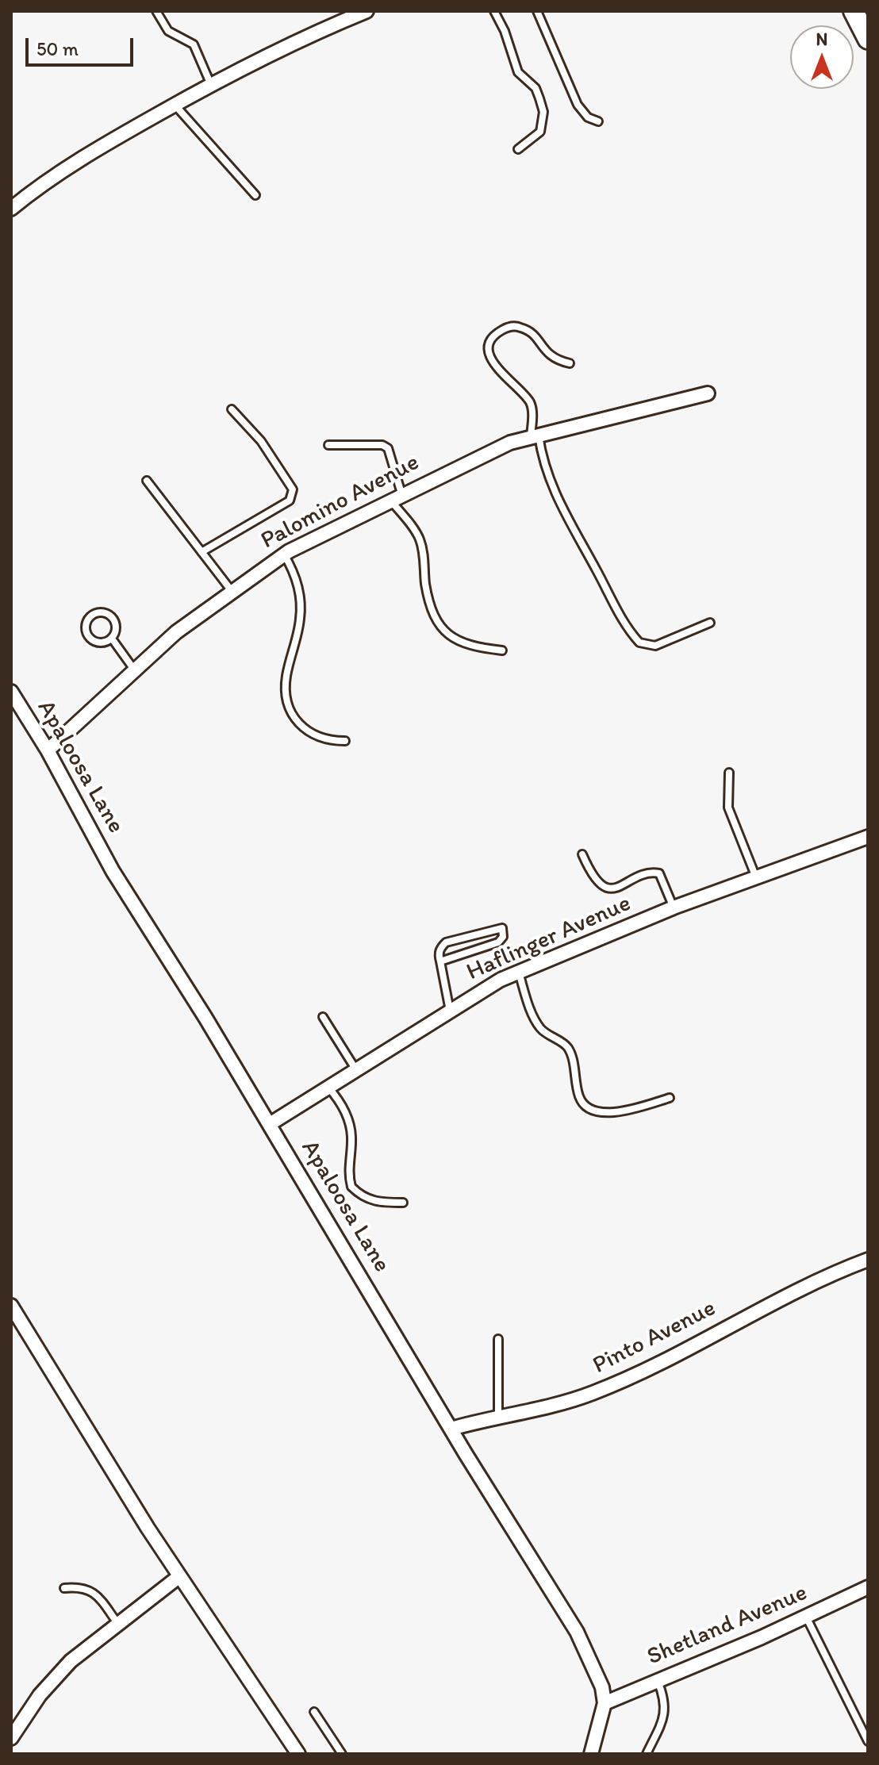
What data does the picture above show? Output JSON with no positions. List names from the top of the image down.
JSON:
{
  "streets": {
    "street": [
      "Palomino Avenue",
      "Apaloosa Lane",
      "Haflinger Avenue",
      "Pinto Avenue",
      "Shetland Avenue"
    ]
  },
  "crossings": [
    ["Palomino Avenue", "Apaloosa Lane"],
    ["Apaloosa Lane", "Haflinger Avenue"],
    ["Apaloosa Lane", "Pinto Avenue"],
    ["Apaloosa Lane", "Shetland Avenue"]
  ],
  "scale_bar": "50 m",
  "north": "top"
}
